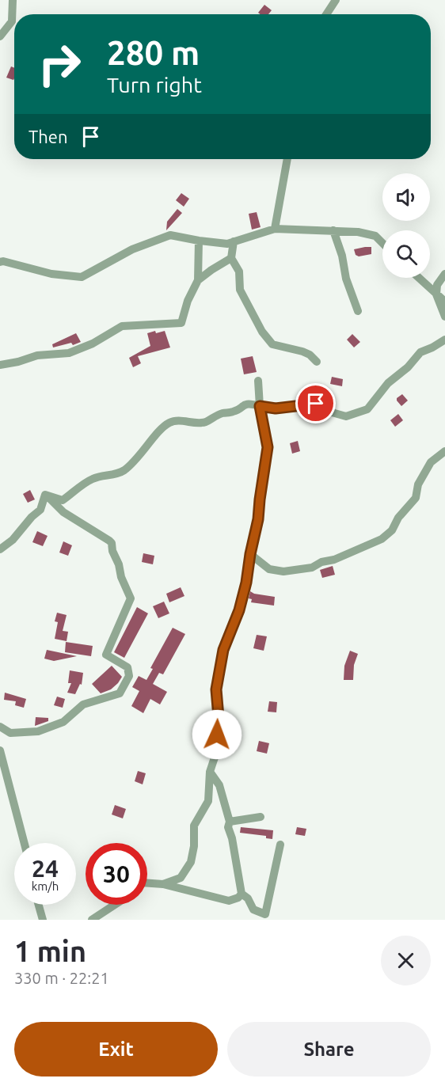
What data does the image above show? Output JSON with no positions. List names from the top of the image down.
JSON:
{
  "page": {
    "turn": ["280 m", "Turn right"],
    "then": "Then",
    "speed": "24 km/h",
    "limit": "30",
    "heading": ["1 min", "330 m · 22:21"],
    "buttons": ["Exit", "Share"]
  }
}
